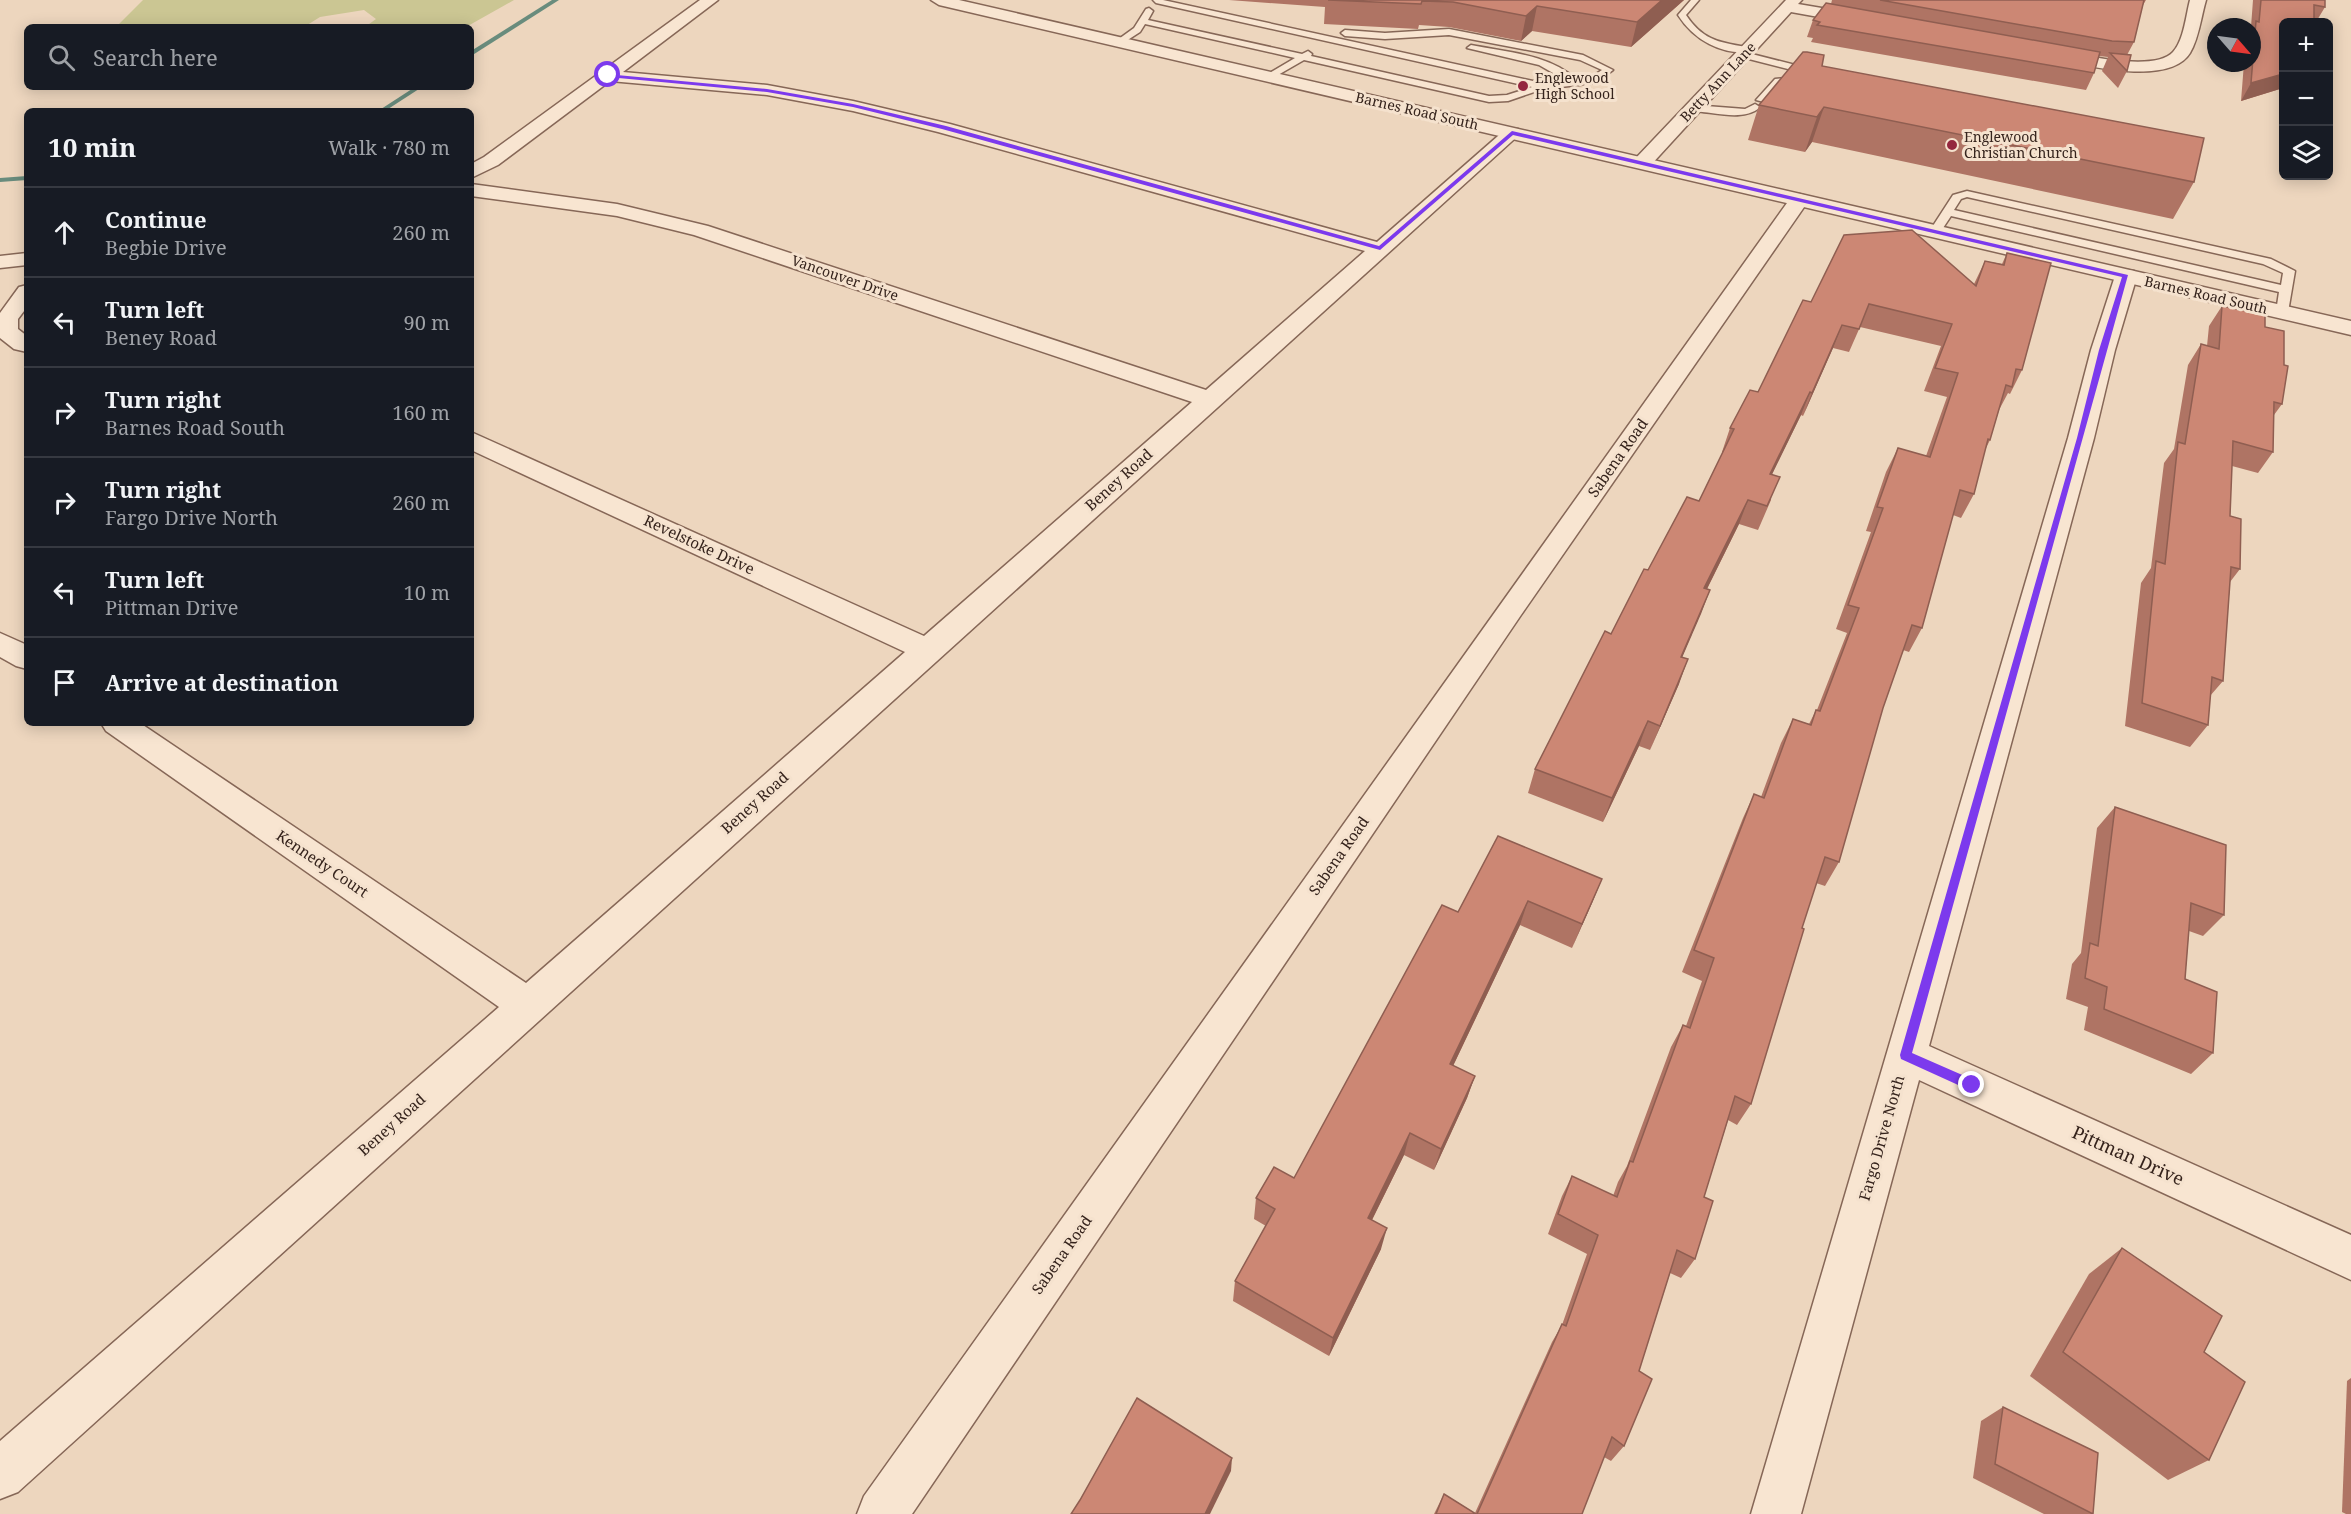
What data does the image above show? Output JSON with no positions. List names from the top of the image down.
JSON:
{
  "streets": {
    "street": [
      "Betty Ann Lane",
      "Barnes Road South",
      "Vancouver Drive",
      "Sabena Road",
      "Beney Road",
      "Revelstoke Drive",
      "Kennedy Court",
      "Fargo Drive North",
      "Pittman Drive"
    ]
  },
  "crossings": [
    ["Betty Ann Lane", "Barnes Road South"],
    ["Barnes Road South", "Sabena Road"],
    ["Barnes Road South", "Beney Road"],
    ["Barnes Road South", "Fargo Drive North"],
    ["Vancouver Drive", "Beney Road"],
    ["Beney Road", "Revelstoke Drive"],
    ["Beney Road", "Kennedy Court"],
    ["Fargo Drive North", "Pittman Drive"]
  ],
  "places": ["Englewood High School", "Englewood Christian Church"],
  "north": "bottom right",
  "page": {
    "map_buttons": ["+", "−"],
    "search": "Search here",
    "heading": ["10 min", "Walk · 780 m"],
    "list": [
      ["Continue", "Begbie Drive", "260 m"],
      ["Turn left", "Beney Road", "90 m"],
      ["Turn right", "Barnes Road South", "160 m"],
      ["Turn right", "Fargo Drive North", "260 m"],
      ["Turn left", "Pittman Drive", "10 m"],
      "Arrive at destination"
    ]
  }
}
